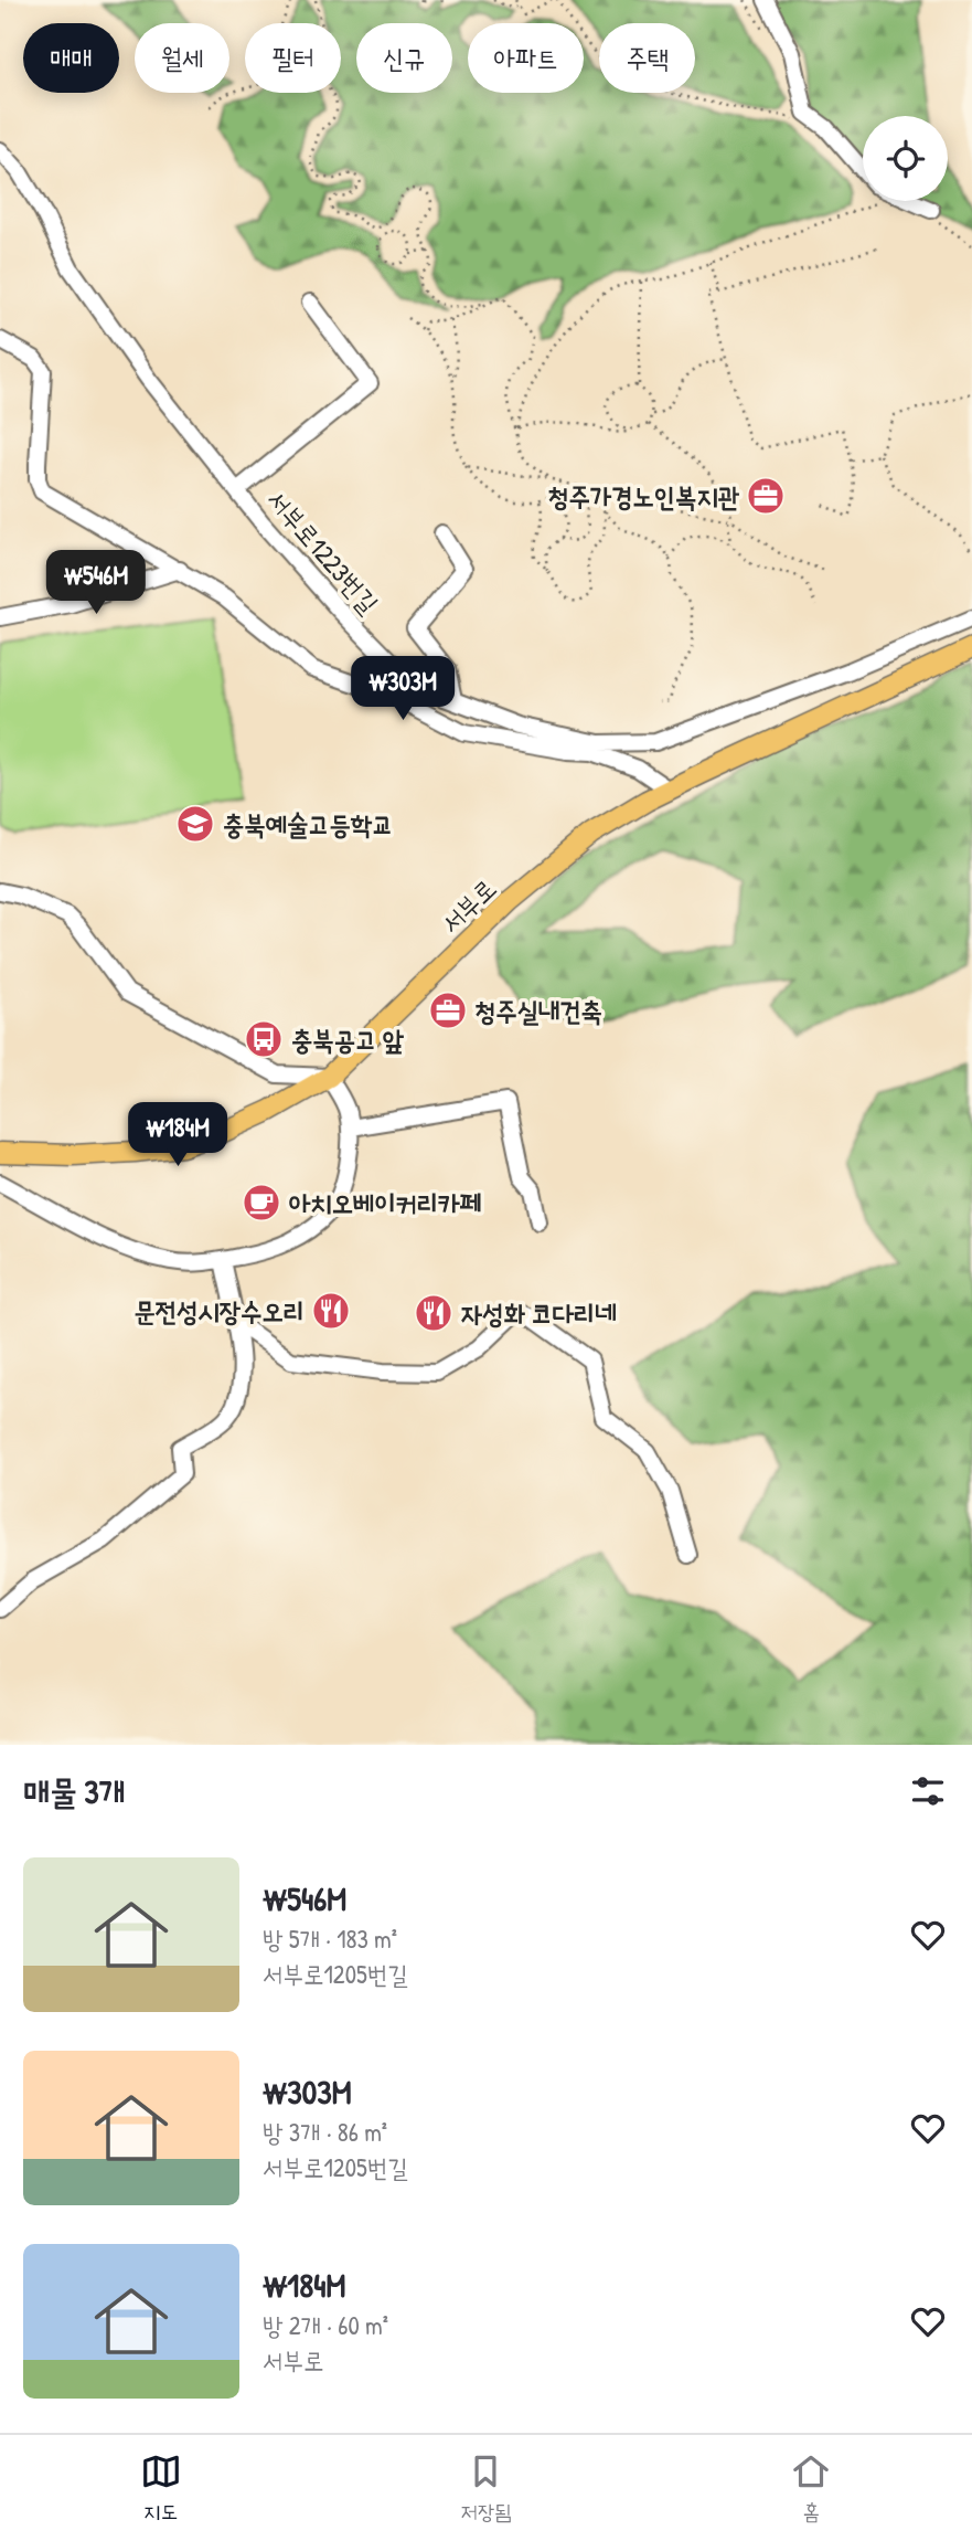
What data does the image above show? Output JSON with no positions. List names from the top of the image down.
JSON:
{
  "streets": {
    "main road": ["서부로"],
    "street": ["서부로1223번길"]
  },
  "places": {
    "office": ["청주가경노인복지관", "청주실내건축"],
    "school or university": ["충북예술고등학교"],
    "bus stop": ["충북공고 앞"],
    "cafe": ["아치오베이커리카페"],
    "restaurant": ["문전성시장수오리", "자성화 코다리네"]
  },
  "page": {
    "chip": [
      "매매",
      "월세",
      "필터",
      "신규",
      "아파트",
      "주택"
    ],
    "price": ["₩546M", "₩303M", "₩184M"],
    "heading": "매물 3개",
    "list": [
      {
        "name": "₩546M",
        "note": "방 5개 · 183 m² · 서부로1205번길"
      },
      {
        "name": "₩303M",
        "note": "방 3개 · 86 m² · 서부로1205번길"
      },
      {
        "name": "₩184M",
        "note": "방 2개 · 60 m² · 서부로"
      }
    ],
    "tabs": ["지도", "저장됨", "홈"]
  }
}
